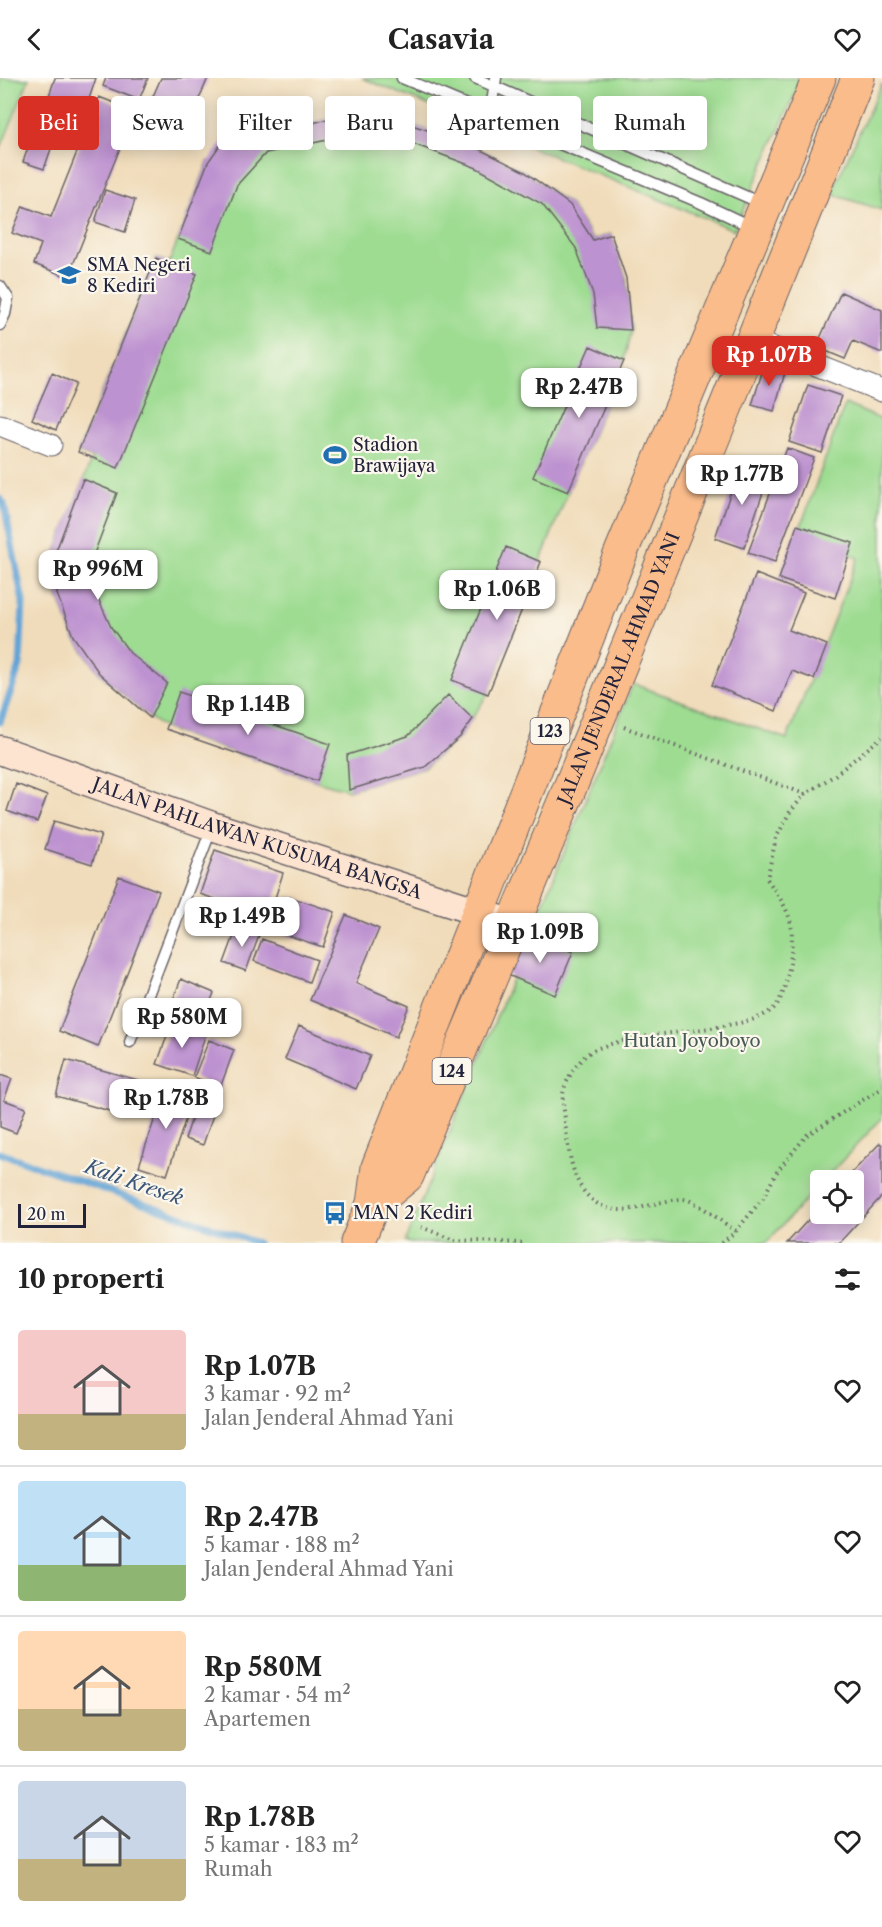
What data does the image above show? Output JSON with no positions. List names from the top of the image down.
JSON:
{
  "streets": {
    "main road": [
      "JALAN JENDERAL AHMAD YANI",
      "123",
      "JALAN PAHLAWAN KUSUMA BANGSA",
      "124"
    ]
  },
  "crossings": [
    ["JALAN JENDERAL AHMAD YANI", "JALAN PAHLAWAN KUSUMA BANGSA"],
    ["JALAN JENDERAL AHMAD YANI", "124"],
    ["123", "JALAN PAHLAWAN KUSUMA BANGSA"],
    ["123", "124"],
    ["JALAN PAHLAWAN KUSUMA BANGSA", "124"]
  ],
  "water": ["Kali Kresek"],
  "parks": ["Hutan Joyoboyo"],
  "places": {
    "school or university": ["SMA Negeri 8 Kediri"],
    "sports": ["Stadion Brawijaya"],
    "bus stop": ["MAN 2 Kediri"]
  },
  "scale_bar": "20 m",
  "page": {
    "header": "Casavia",
    "chip": [
      "Beli",
      "Sewa",
      "Filter",
      "Baru",
      "Apartemen",
      "Rumah"
    ],
    "price": [
      "Rp 1.07B",
      "Rp 2.47B",
      "Rp 1.77B",
      "Rp 996M",
      "Rp 1.06B",
      "Rp 1.14B",
      "Rp 1.49B",
      "Rp 1.09B",
      "Rp 580M",
      "Rp 1.78B"
    ],
    "scale": "20 m",
    "heading": "10 properti",
    "list": [
      {
        "name": "Rp 1.07B",
        "note": "3 kamar · 92 m² · Jalan Jenderal Ahmad Yani"
      },
      {
        "name": "Rp 2.47B",
        "note": "5 kamar · 188 m² · Jalan Jenderal Ahmad Yani"
      },
      {
        "name": "Rp 580M",
        "note": "2 kamar · 54 m² · Apartemen"
      },
      {
        "name": "Rp 1.78B",
        "note": "5 kamar · 183 m² · Rumah"
      }
    ]
  }
}
